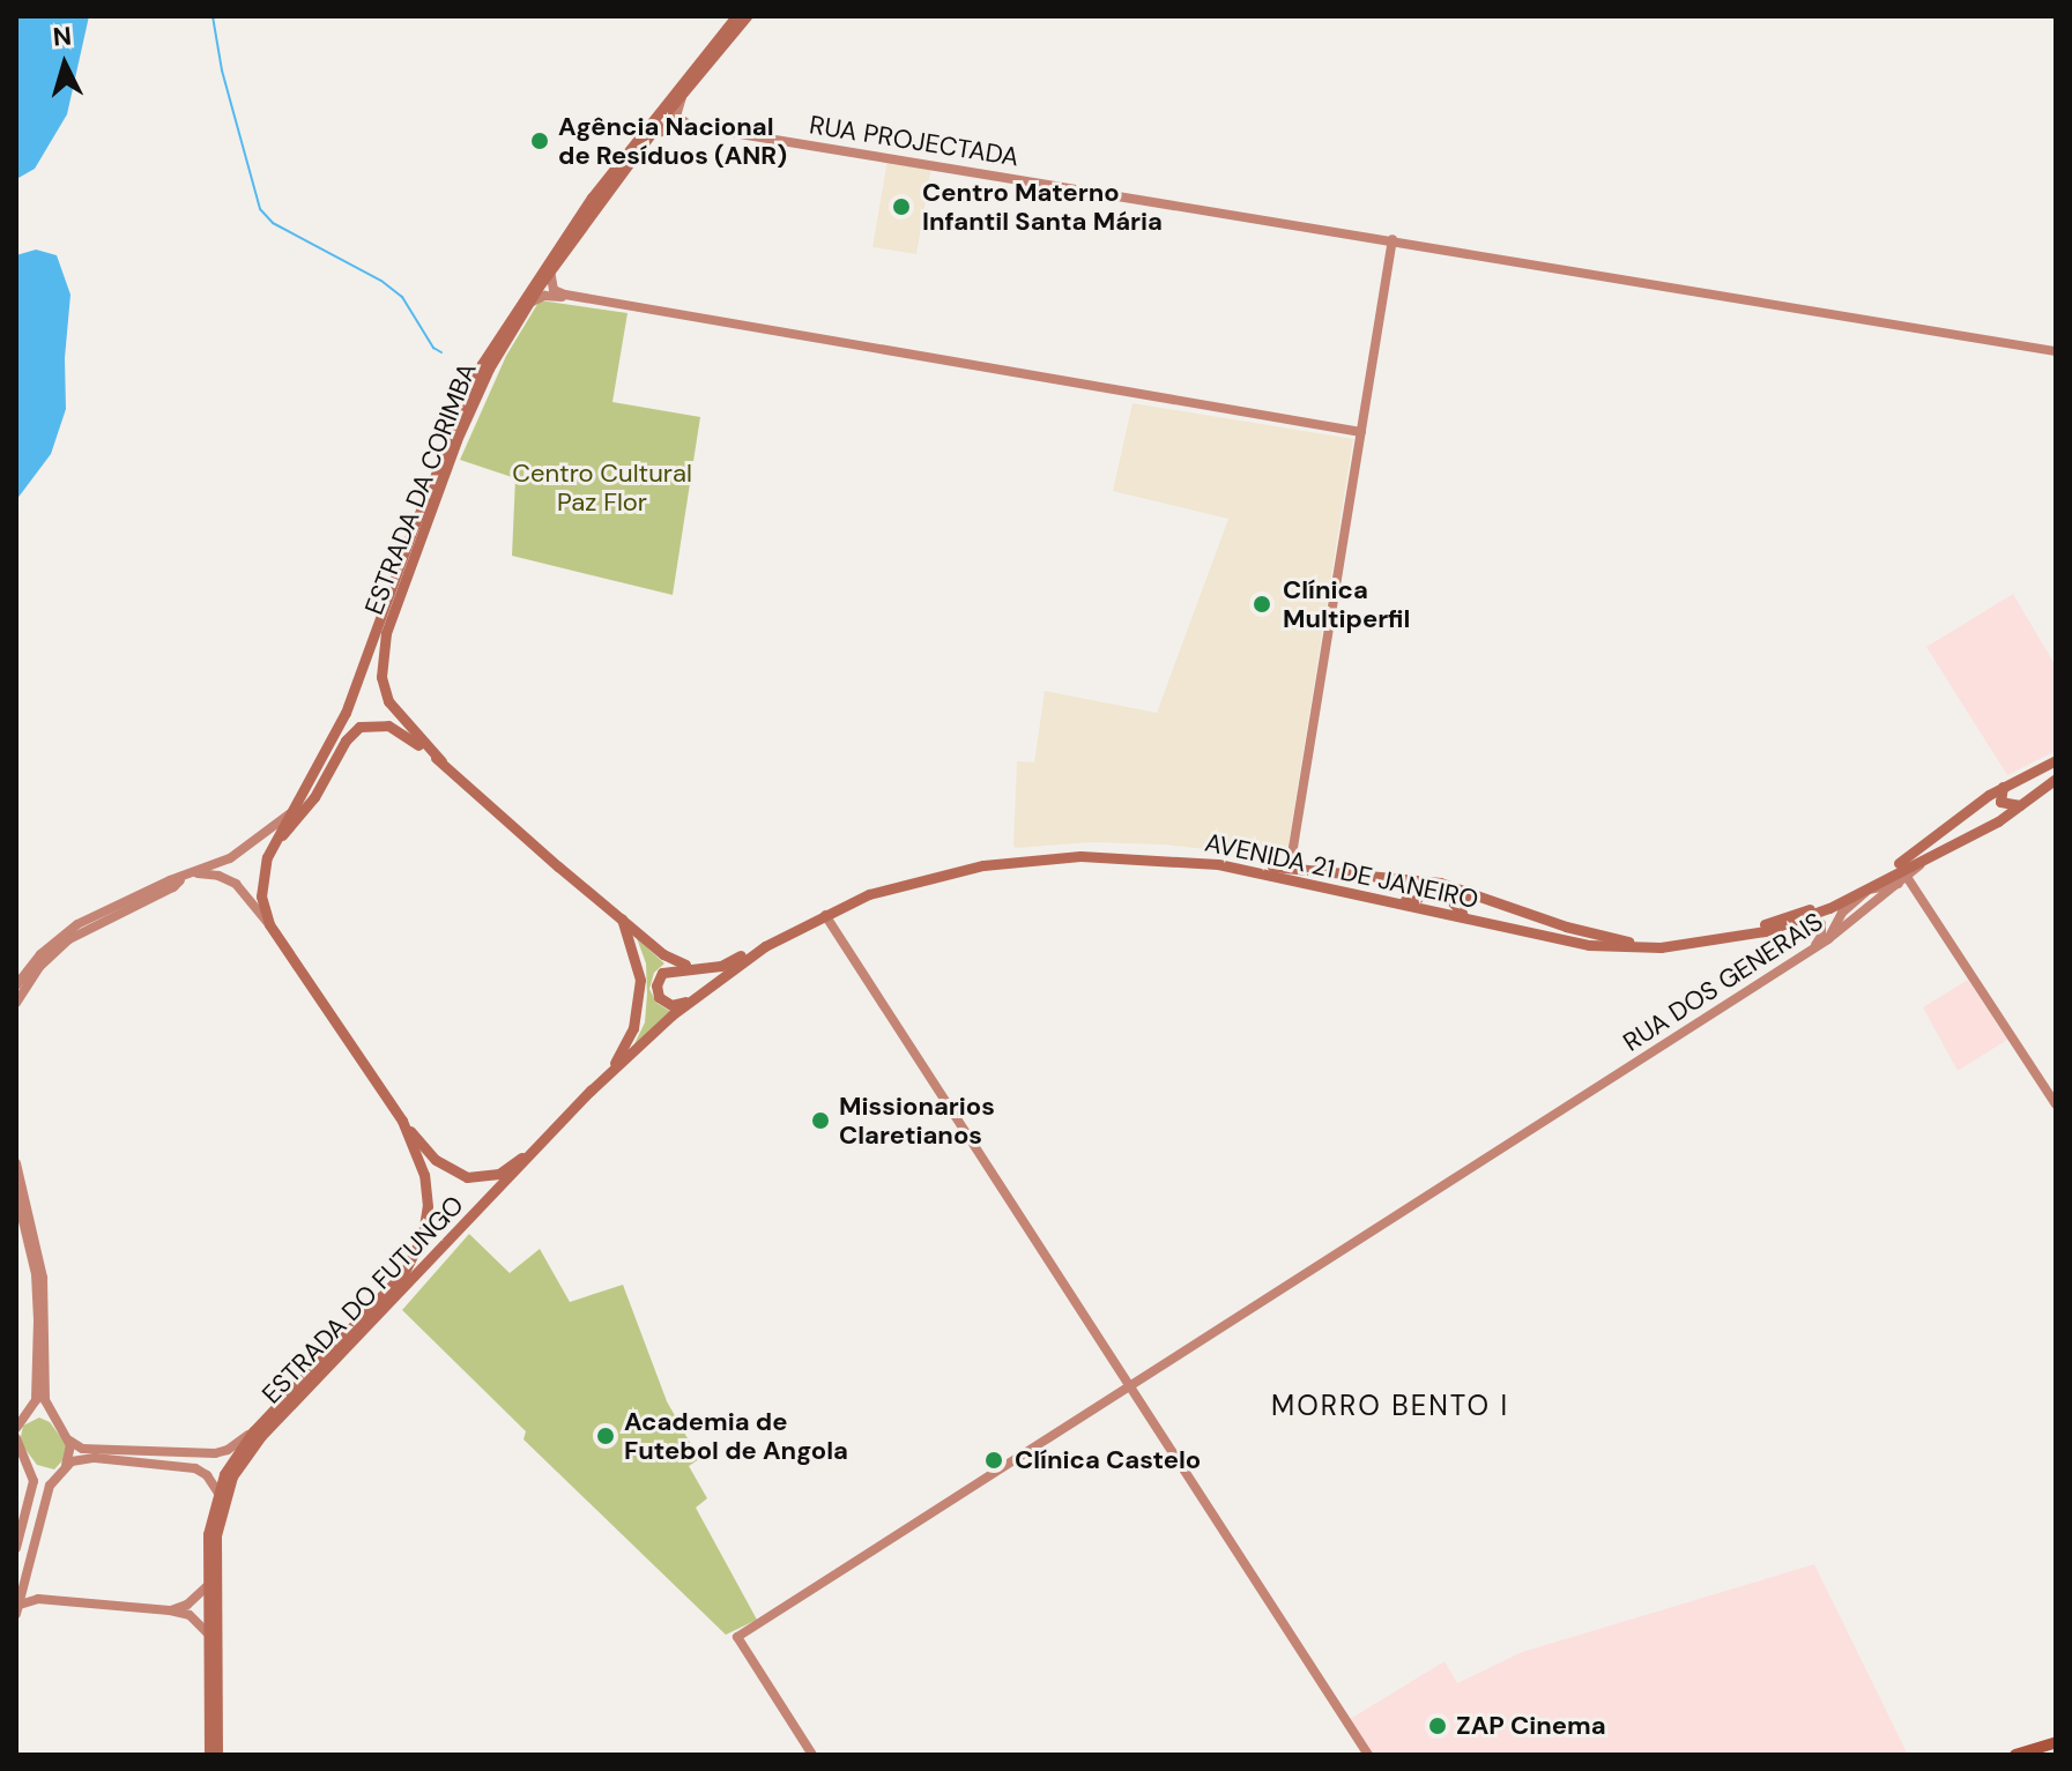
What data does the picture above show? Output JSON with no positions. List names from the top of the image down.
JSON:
{
  "streets": {
    "main road": [
      "RUA PROJECTADA",
      "ESTRADA DA CORIMBA",
      "AVENIDA 21 DE JANEIRO",
      "RUA DOS GENERAIS",
      "ESTRADA DO FUTUNGO"
    ]
  },
  "crossings": [
    ["ESTRADA DA CORIMBA", "ESTRADA DO FUTUNGO"],
    ["AVENIDA 21 DE JANEIRO", "RUA DOS GENERAIS"],
    ["AVENIDA 21 DE JANEIRO", "ESTRADA DO FUTUNGO"]
  ],
  "districts": ["MORRO BENTO I"],
  "parks": ["Centro Cultural Paz Flor"],
  "places": [
    "Agência Nacional de Resíduos (ANR)",
    "Centro Materno Infantil Santa Mária",
    "Clínica Multiperfil",
    "Missionarios Claretianos",
    "Academia de Futebol de Angola",
    "Clínica Castelo",
    "ZAP Cinema"
  ],
  "north": "top"
}
